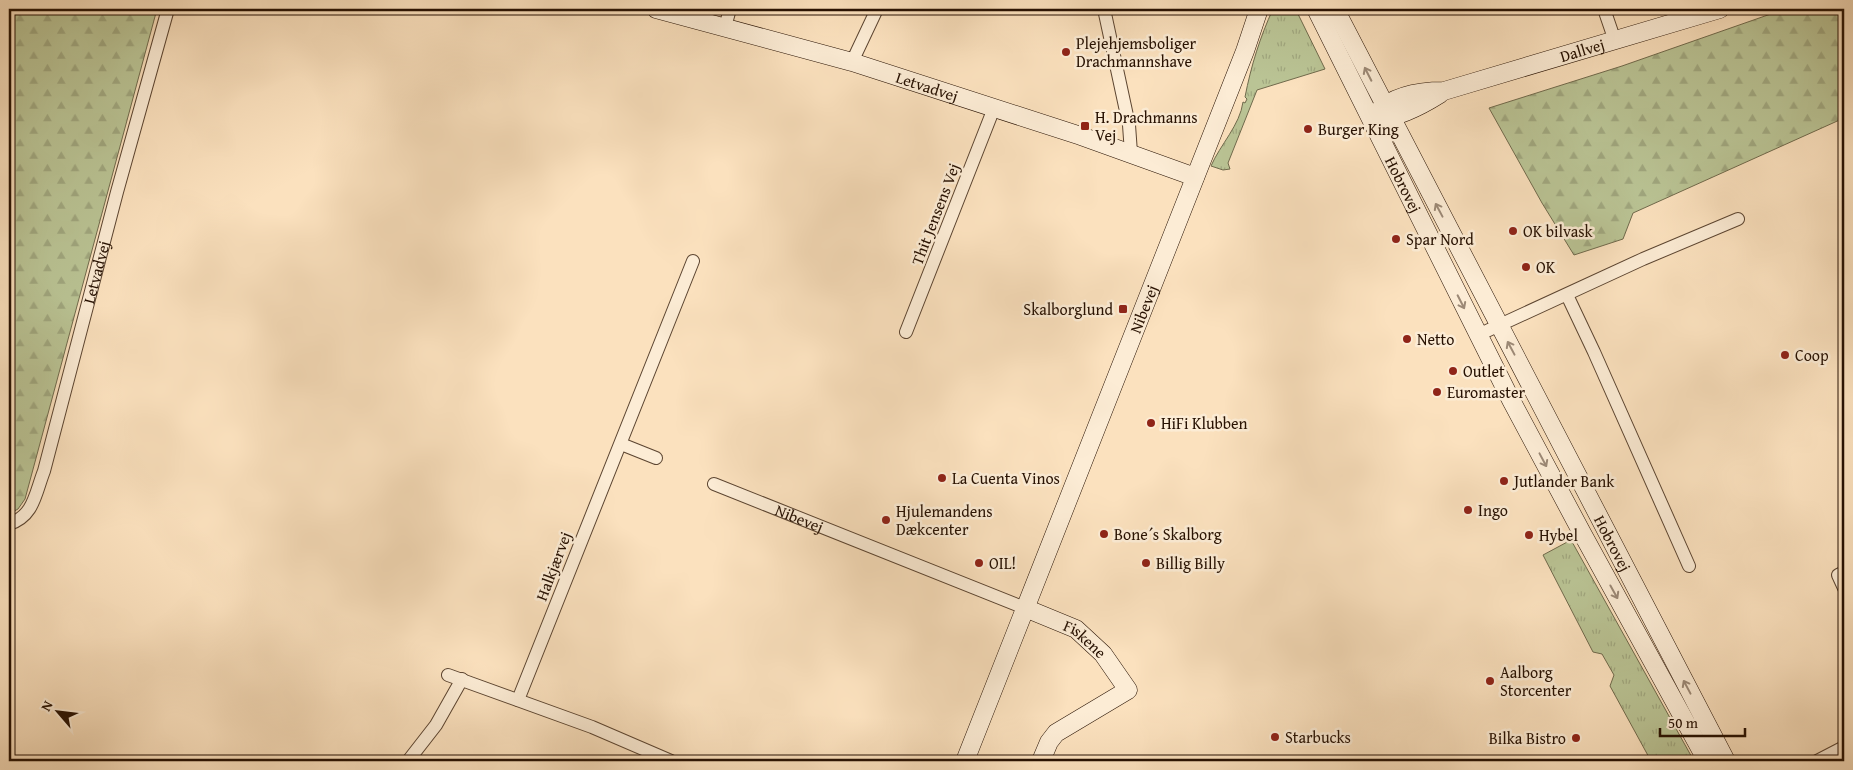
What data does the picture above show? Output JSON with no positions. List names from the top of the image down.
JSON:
{
  "streets": {
    "street": [
      "Dallvej",
      "Letvadvej",
      "Hobrovej",
      "Thit Jensens Vej",
      "Nibevej",
      "Halkjærvej",
      "Fiskene"
    ]
  },
  "crossings": [
    ["Dallvej", "Hobrovej"],
    ["Letvadvej", "Thit Jensens Vej"],
    ["Letvadvej", "Nibevej"],
    ["Nibevej", "Fiskene"]
  ],
  "places": {
    "other": [
      "Plejehjemsboliger Drachmannshave",
      "Burger King",
      "OK bilvask",
      "Spar Nord",
      "OK",
      "Netto",
      "Coop",
      "Outlet",
      "Euromaster",
      "HiFi Klubben",
      "La Cuenta Vinos",
      "Jutlander Bank",
      "Ingo",
      "Hjulemandens Dækcenter",
      "Bone´s Skalborg",
      "Hybel",
      "OIL!",
      "Billig Billy",
      "Aalborg Storcenter",
      "Starbucks",
      "Bilka Bistro"
    ],
    "transit": ["H. Drachmanns Vej", "Skalborglund"]
  },
  "scale_bar": "50 m",
  "north": "top left"
}
